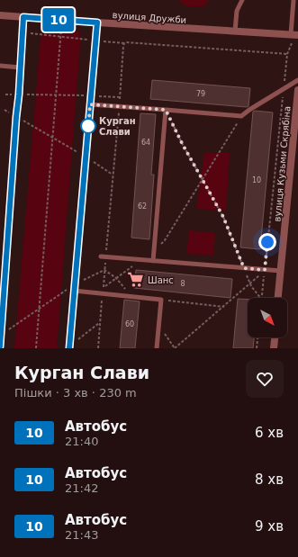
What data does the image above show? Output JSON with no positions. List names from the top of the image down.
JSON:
{
  "streets": {
    "street": ["вулиця Дружби", "вулиця Кузьми Скрябіна"]
  },
  "places": {
    "other": ["Курган Слави"],
    "supermarket": ["Шанс"]
  },
  "lines": ["bus line 10"],
  "house_numbers": [
    "79",
    "64",
    "10",
    "62",
    "8",
    "60"
  ],
  "north": "bottom right",
  "page": {
    "on_map": "10",
    "heading": ["Курган Слави", "Пішки · 3 хв · 230 m"],
    "list": [
      {
        "mark": "10",
        "name": "Автобус",
        "note": "21:40",
        "value": "6 хв"
      },
      {
        "mark": "10",
        "name": "Автобус",
        "note": "21:42",
        "value": "8 хв"
      },
      {
        "mark": "10",
        "name": "Автобус",
        "note": "21:43",
        "value": "9 хв"
      }
    ]
  }
}
